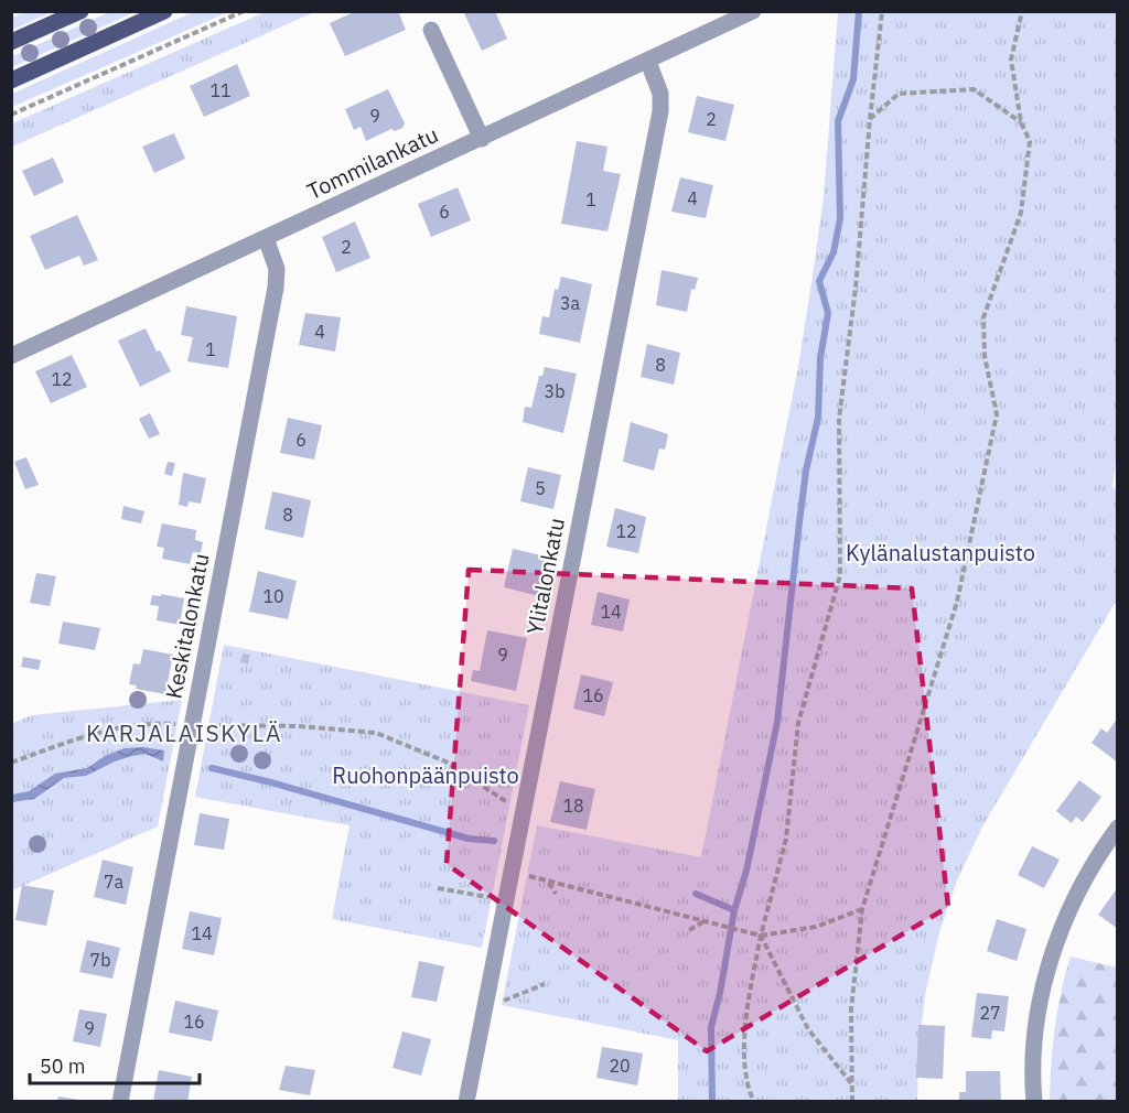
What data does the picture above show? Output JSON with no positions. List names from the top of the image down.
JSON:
{
  "streets": {
    "street": ["Tommilankatu", "Ylitalonkatu", "Keskitalonkatu"]
  },
  "crossings": [
    ["Tommilankatu", "Ylitalonkatu"],
    ["Tommilankatu", "Keskitalonkatu"]
  ],
  "districts": ["KARJALAISKYLÄ"],
  "parks": ["Kylänalustanpuisto", "Ruohonpäänpuisto"],
  "house_numbers": [
    "11",
    "9",
    "2",
    "4",
    "1",
    "6",
    "2",
    "3a",
    "4",
    "1",
    "8",
    "12",
    "3b",
    "6",
    "5",
    "8",
    "12",
    "10",
    "14",
    "9",
    "16",
    "18",
    "7a",
    "14",
    "7b",
    "27",
    "16",
    "9",
    "20"
  ],
  "scale_bar": "50 m"
}
